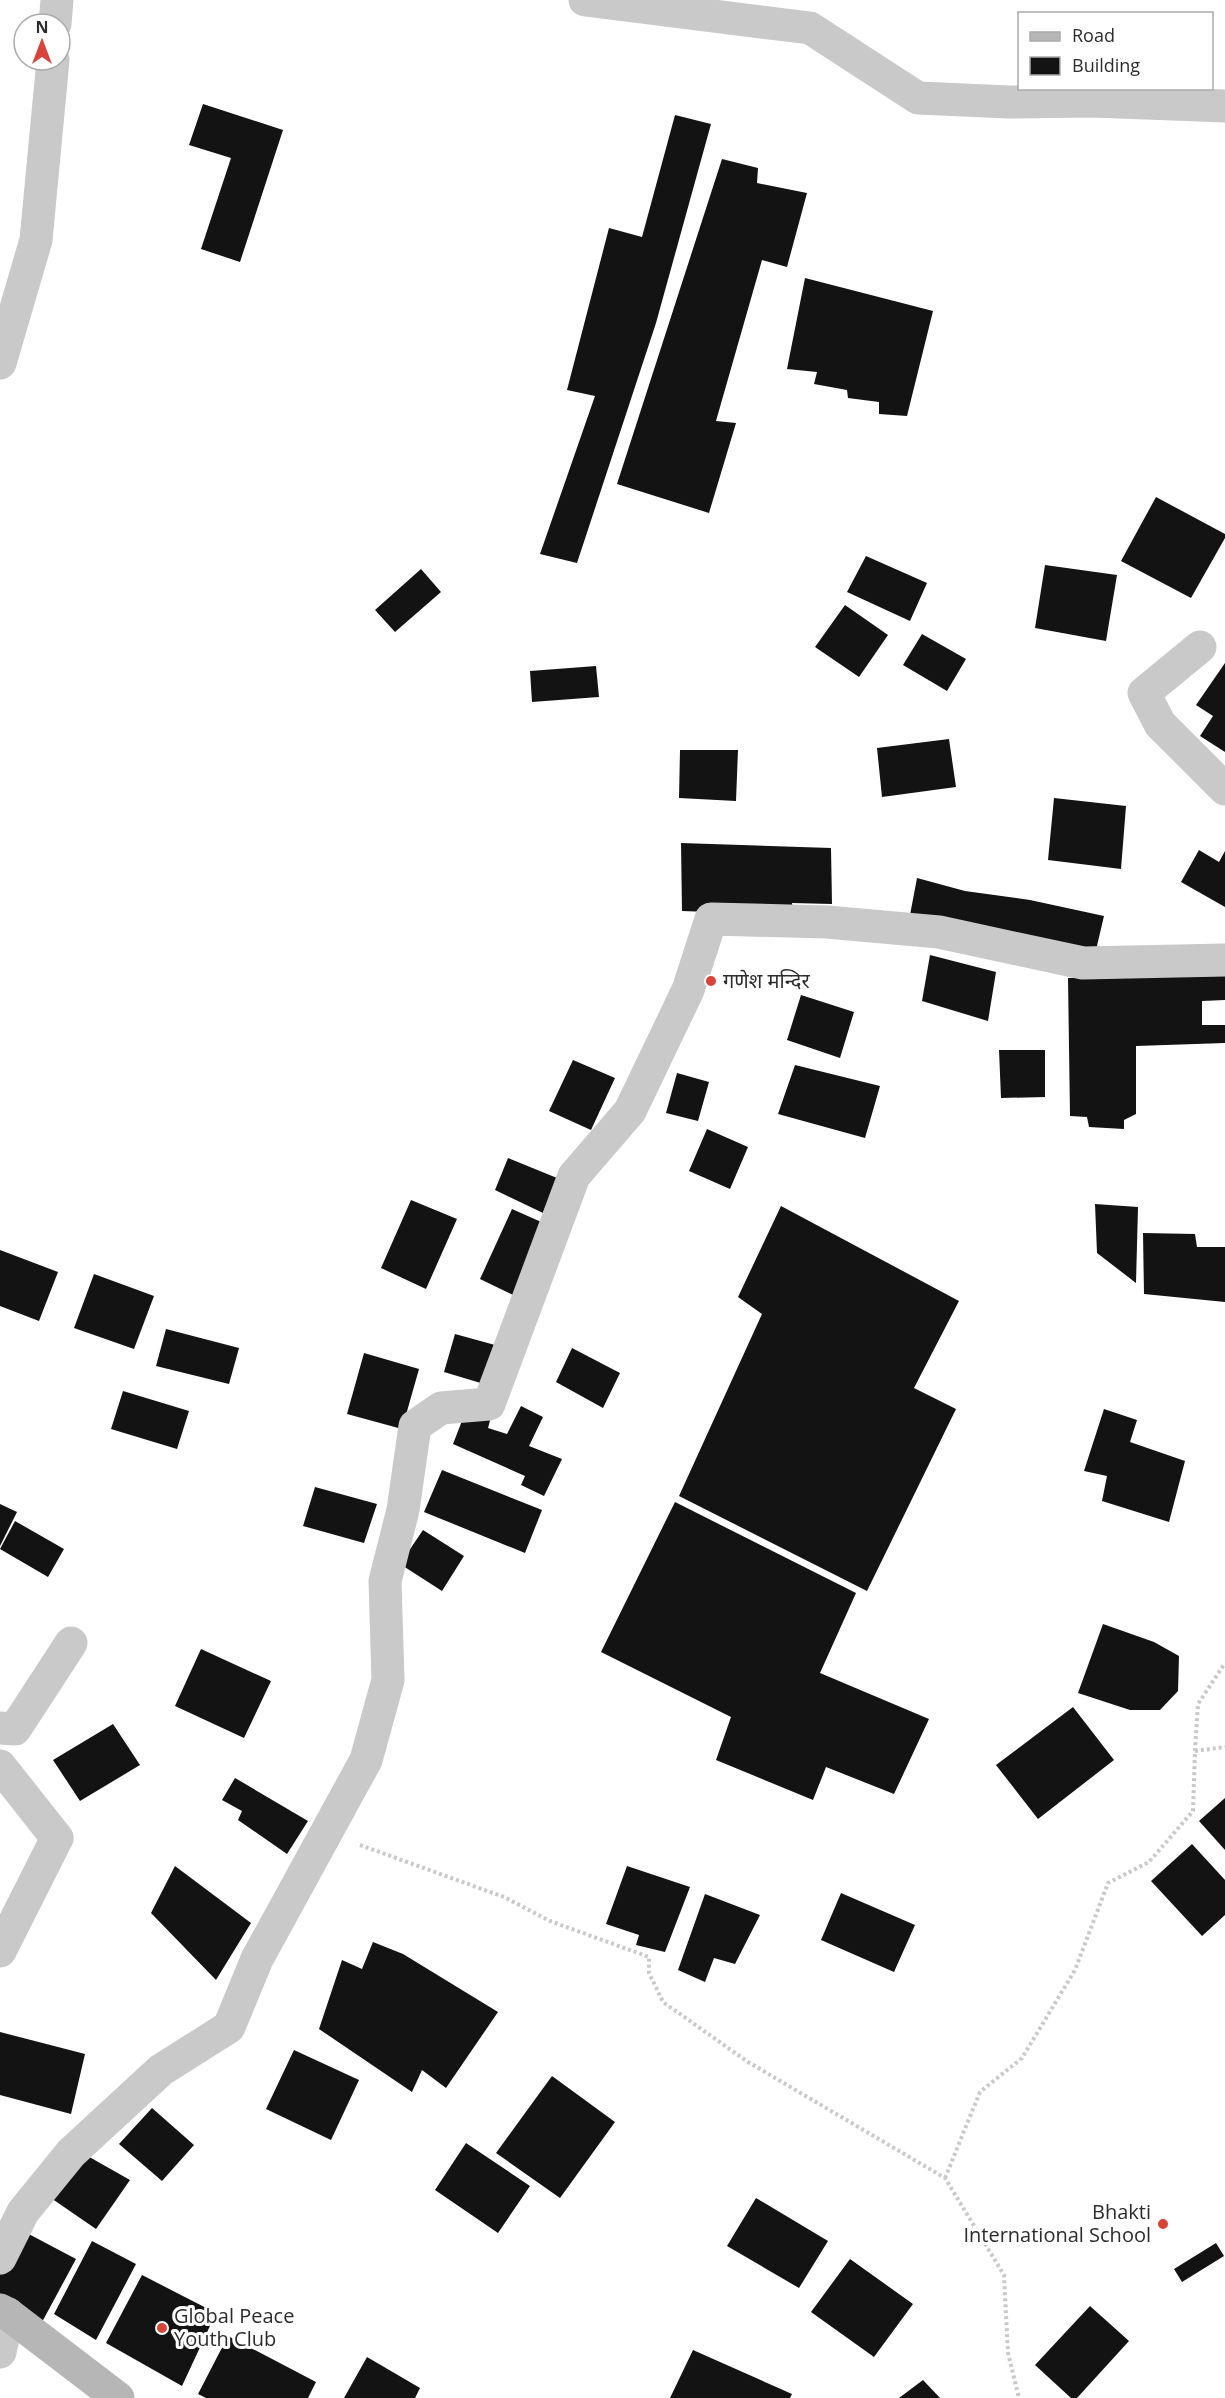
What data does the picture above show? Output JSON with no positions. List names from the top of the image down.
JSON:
{
  "places": ["गणेश मन्दिर", "Bhakti International School", "Global Peace Youth Club"],
  "legend": ["Road", "Building"],
  "north": "top"
}
